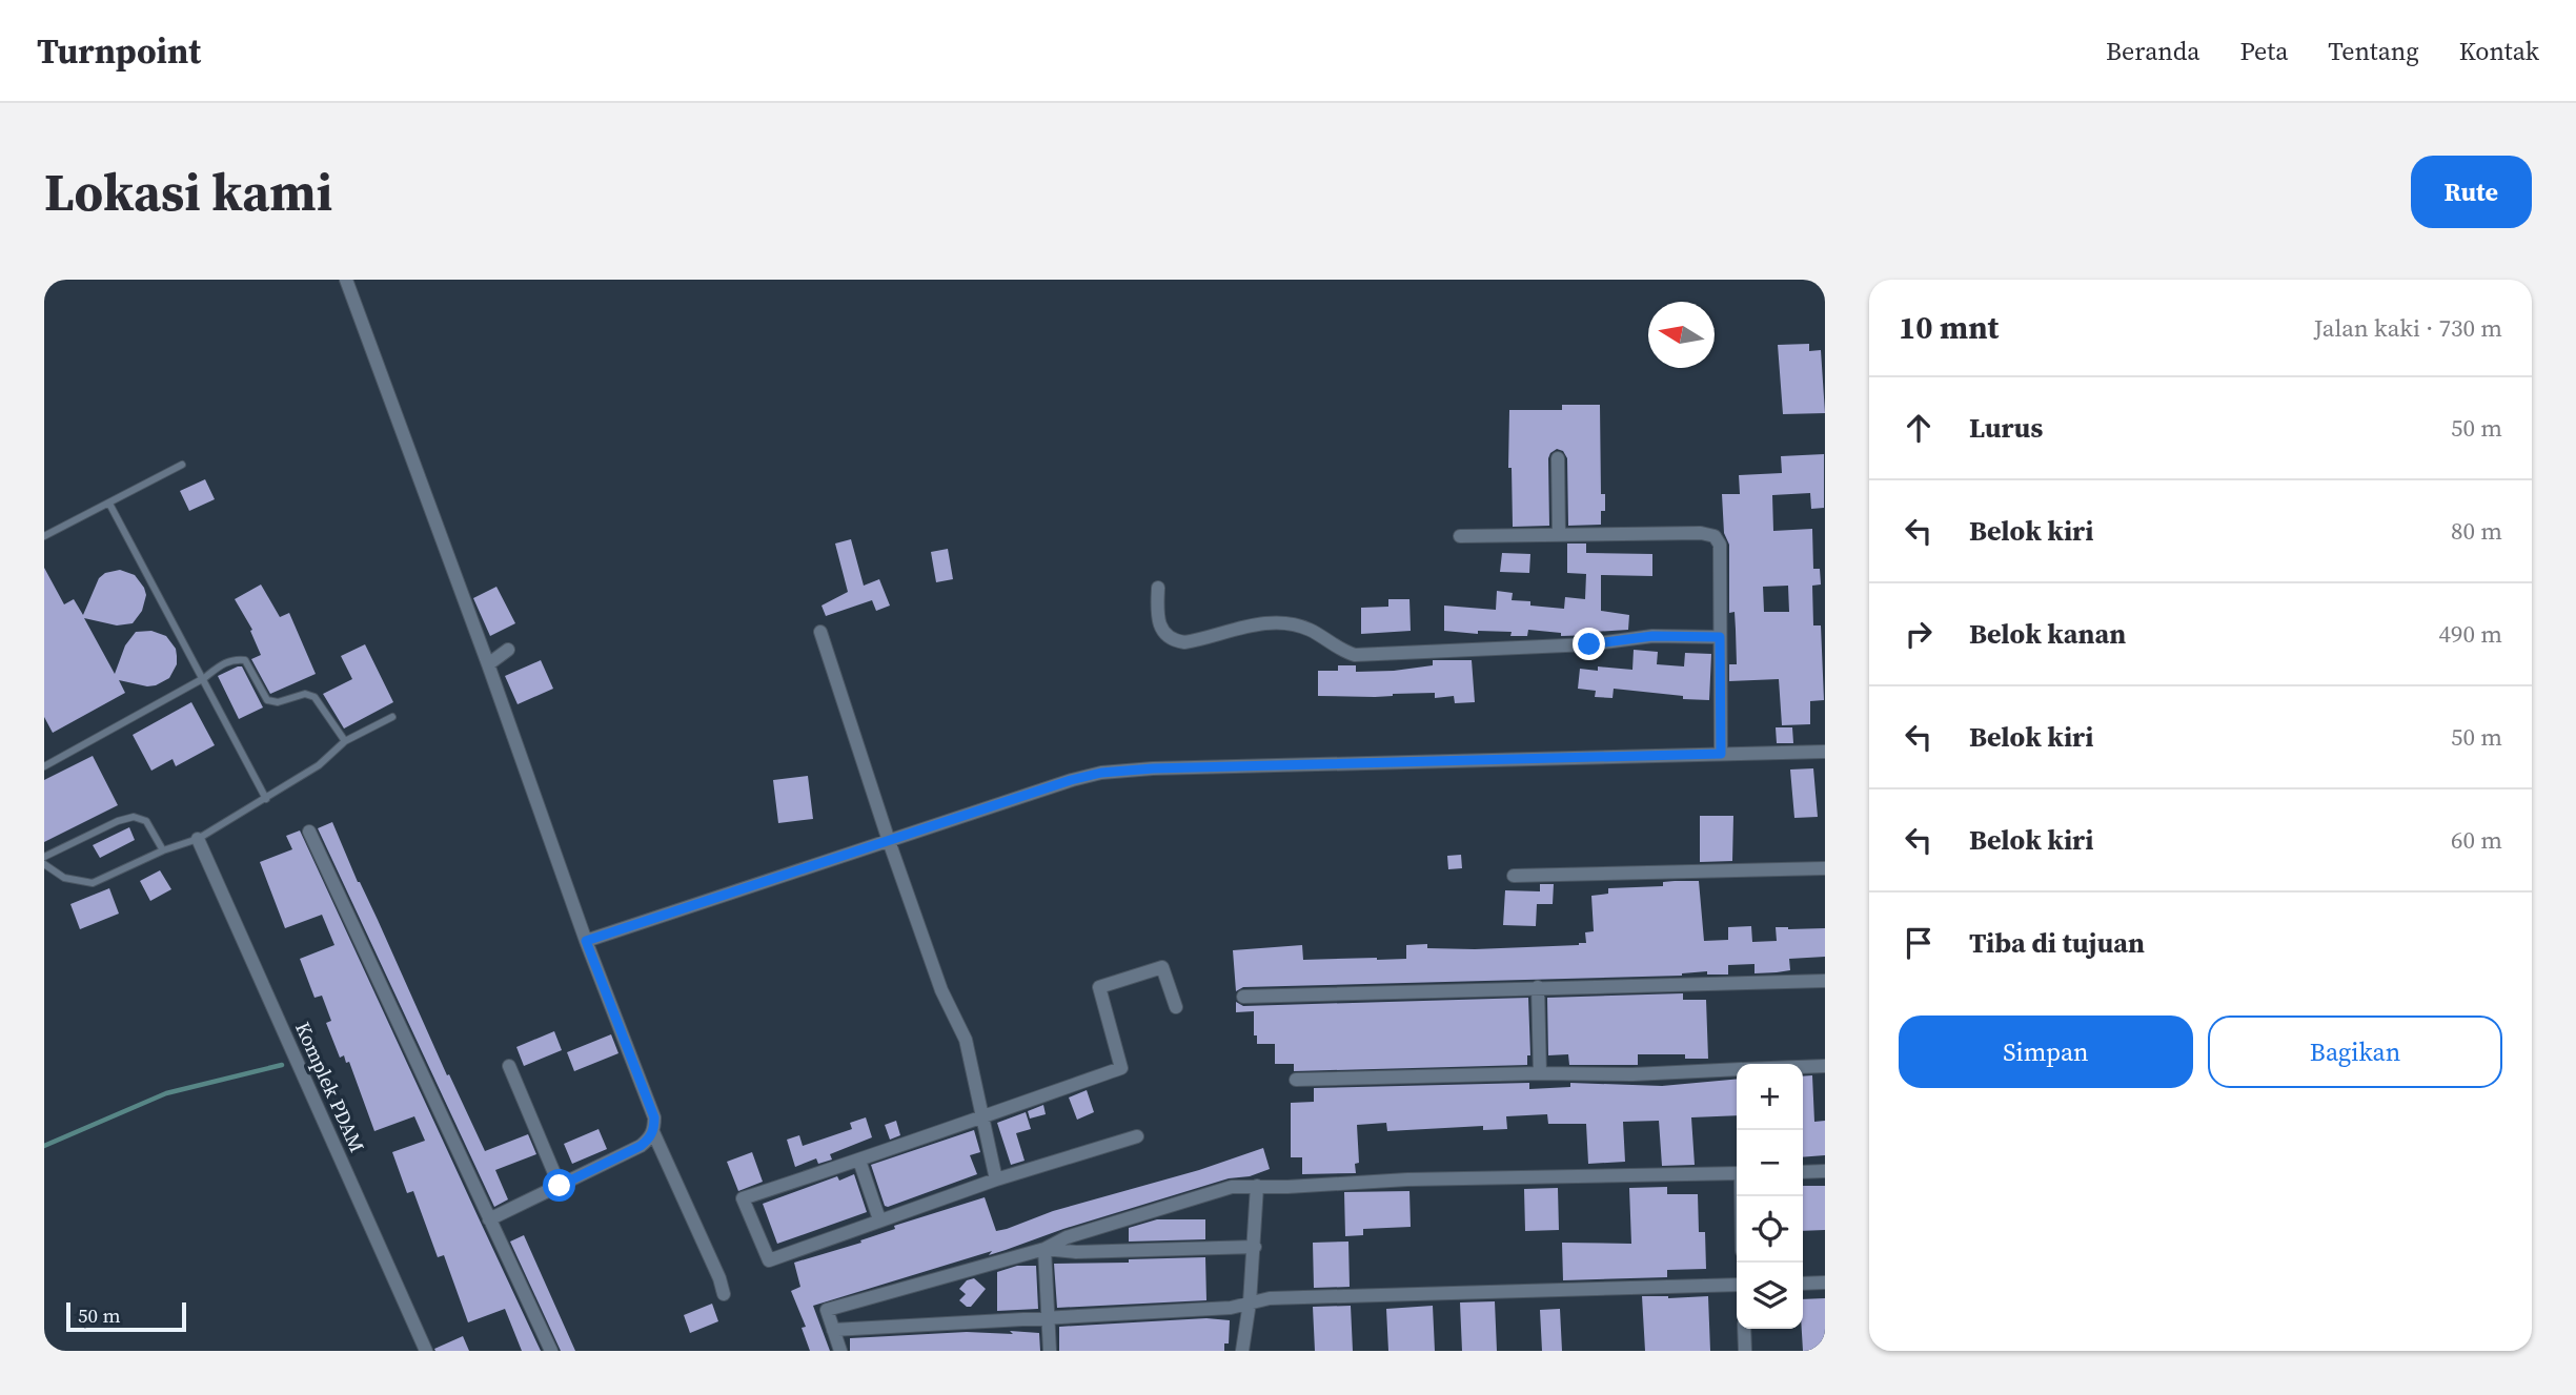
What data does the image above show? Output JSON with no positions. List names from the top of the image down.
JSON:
{
  "streets": {
    "street": ["Komplek PDAM"]
  },
  "scale_bar": "50 m",
  "north": "left",
  "page": {
    "header": "Turnpoint",
    "nav": [
      "Beranda",
      "Peta",
      "Tentang",
      "Kontak"
    ],
    "buttons": [
      "Rute",
      ["Simpan", "Bagikan"]
    ],
    "title": "Lokasi kami",
    "heading": ["10 mnt", "Jalan kaki · 730 m"],
    "list": [
      ["Lurus", "50 m"],
      ["Belok kiri", "80 m"],
      ["Belok kanan", "490 m"],
      ["Belok kiri", "50 m"],
      ["Belok kiri", "60 m"],
      "Tiba di tujuan"
    ],
    "map_buttons": ["+", "−"],
    "scale": "50 m"
  }
}
